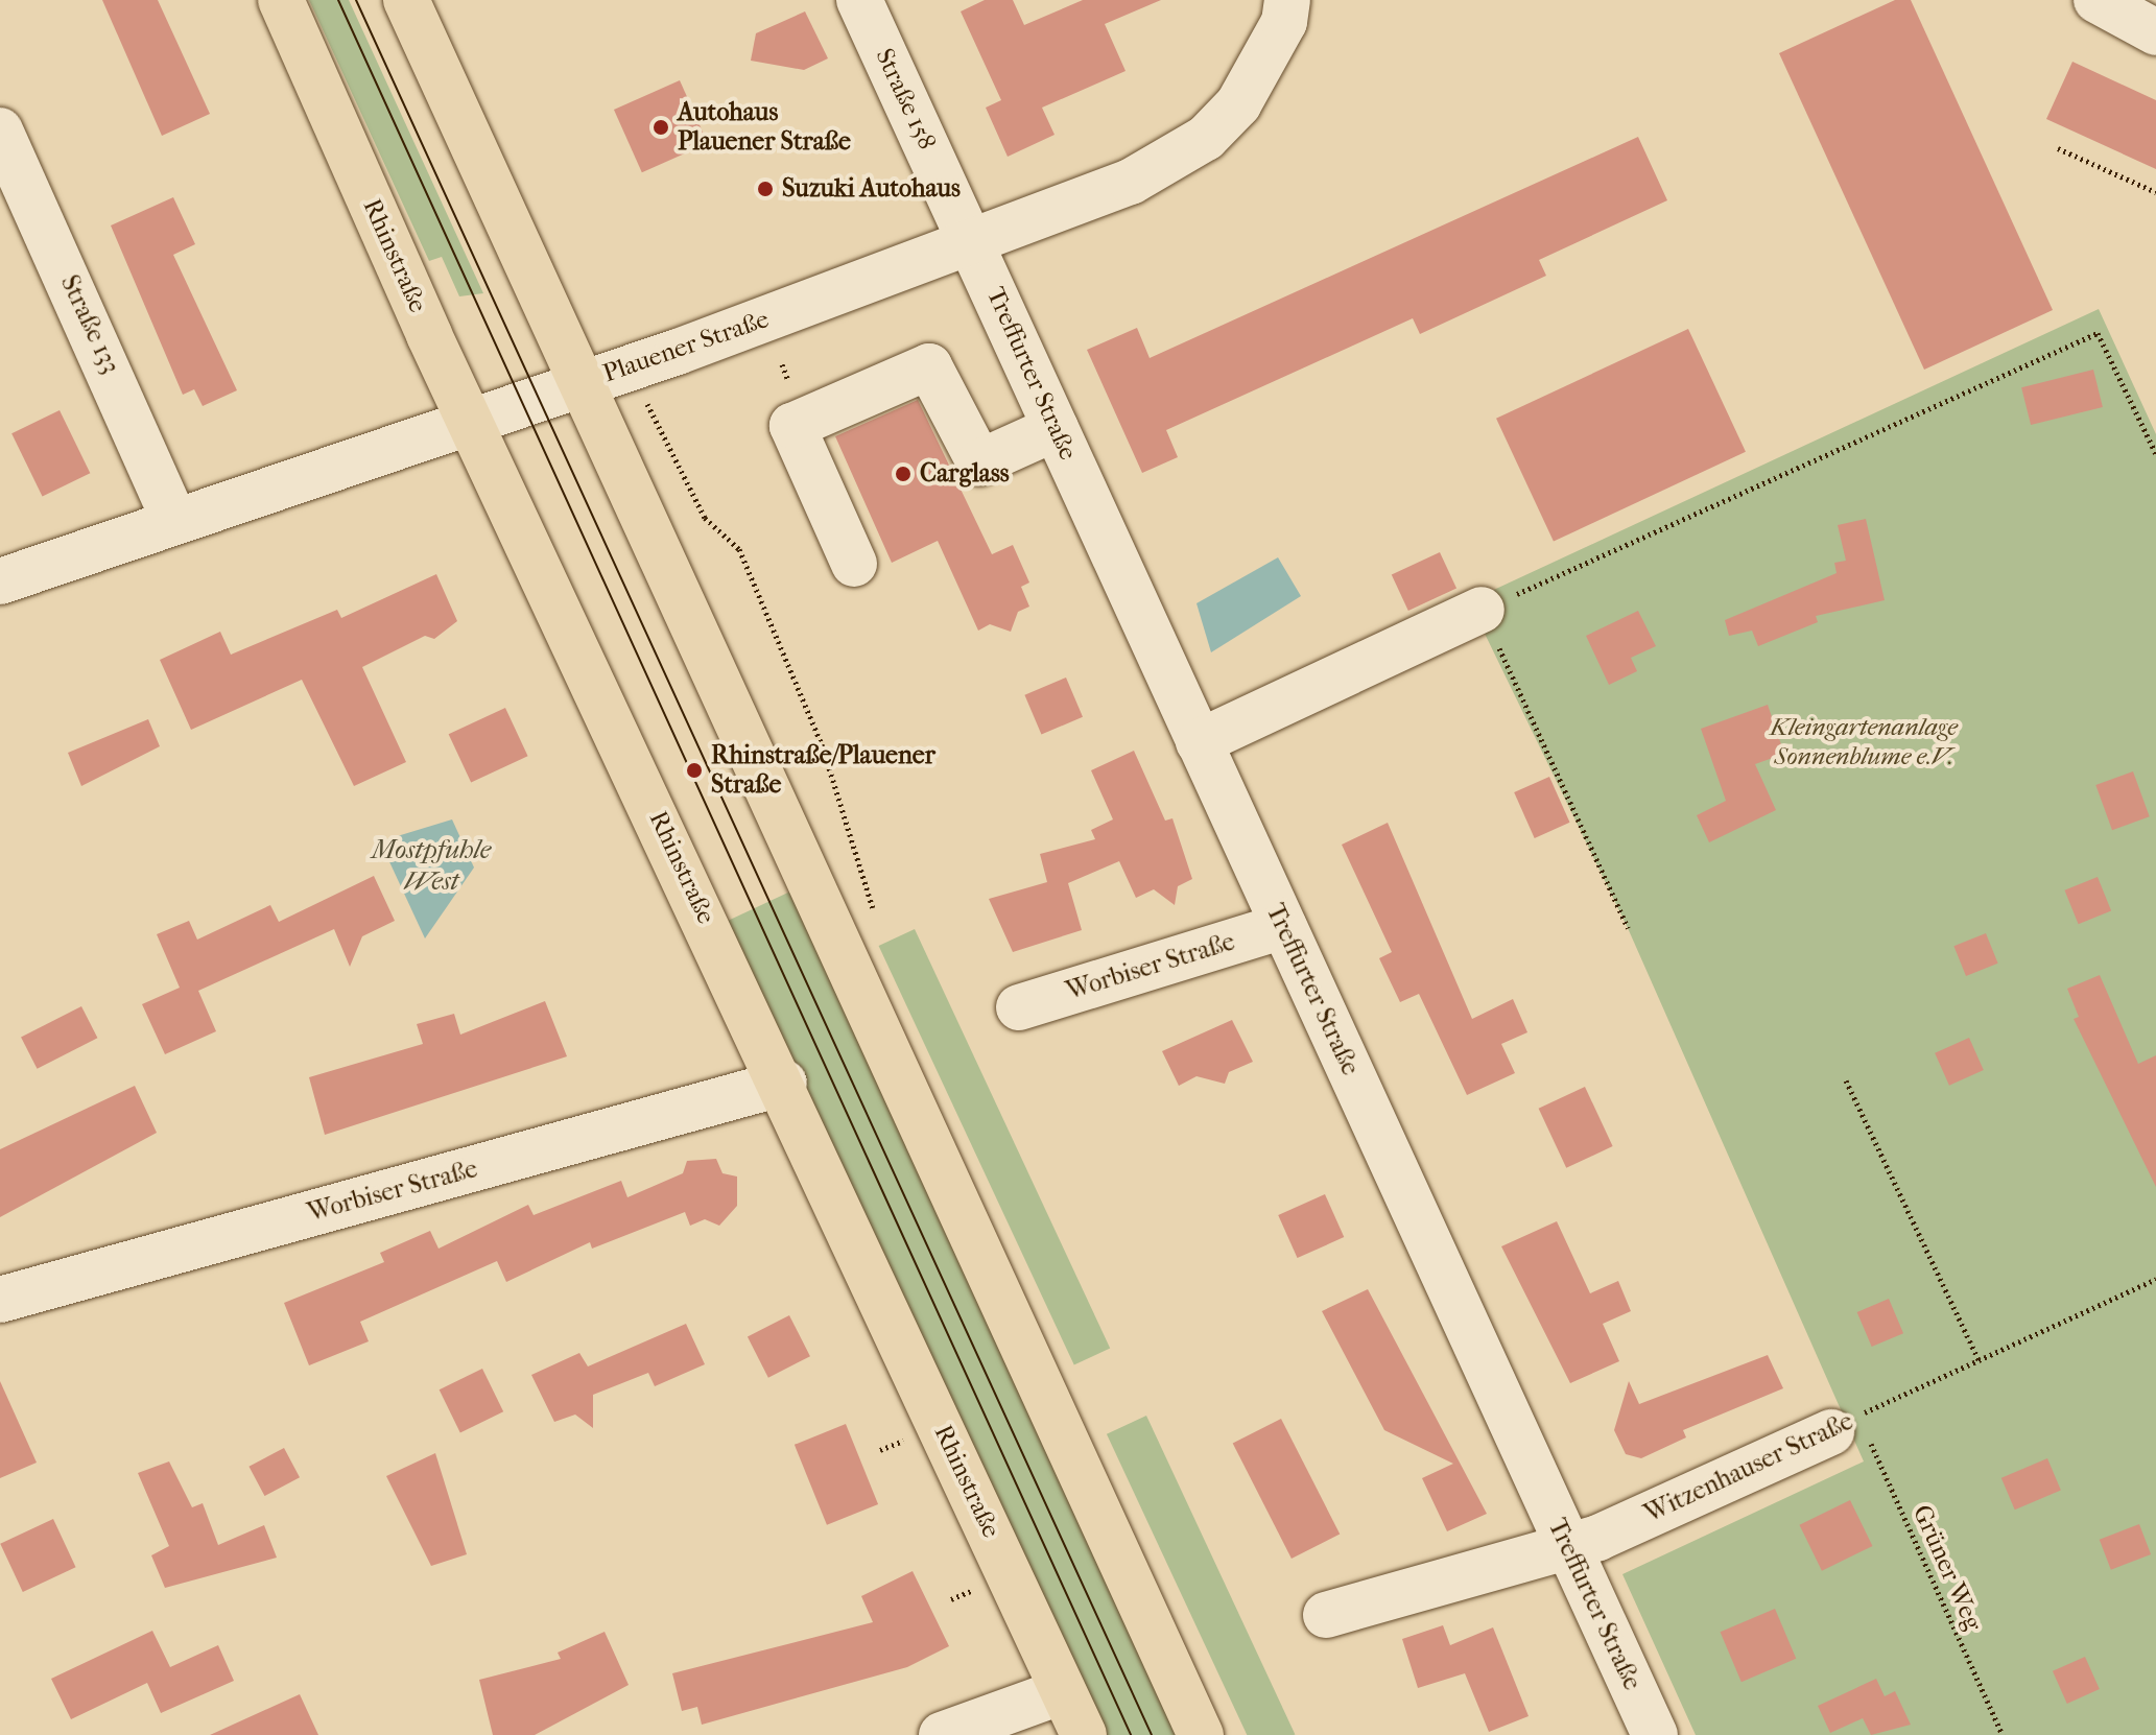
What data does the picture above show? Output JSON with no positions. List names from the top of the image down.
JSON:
{
  "streets": {
    "main road": ["Rhinstraße"],
    "street": [
      "Straße 158",
      "Straße 133",
      "Plauener Straße",
      "Treffurter Straße",
      "Worbiser Straße",
      "Witzenhauser Straße"
    ],
    "path": ["Grüner Weg"]
  },
  "crossings": [
    ["Straße 158", "Plauener Straße"],
    ["Straße 158", "Treffurter Straße"],
    ["Rhinstraße", "Plauener Straße"],
    ["Rhinstraße", "Worbiser Straße"],
    ["Straße 133", "Plauener Straße"],
    ["Plauener Straße", "Treffurter Straße"],
    ["Treffurter Straße", "Worbiser Straße"],
    ["Treffurter Straße", "Witzenhauser Straße"],
    ["Witzenhauser Straße", "Grüner Weg"]
  ],
  "water": ["Mostpfuhle West"],
  "parks": ["Kleingartenanlage Sonnenblume e.V."],
  "places": [
    "Autohaus Plauener Straße",
    "Suzuki Autohaus",
    "Carglass",
    "Rhinstraße/Plauener Straße"
  ]
}
